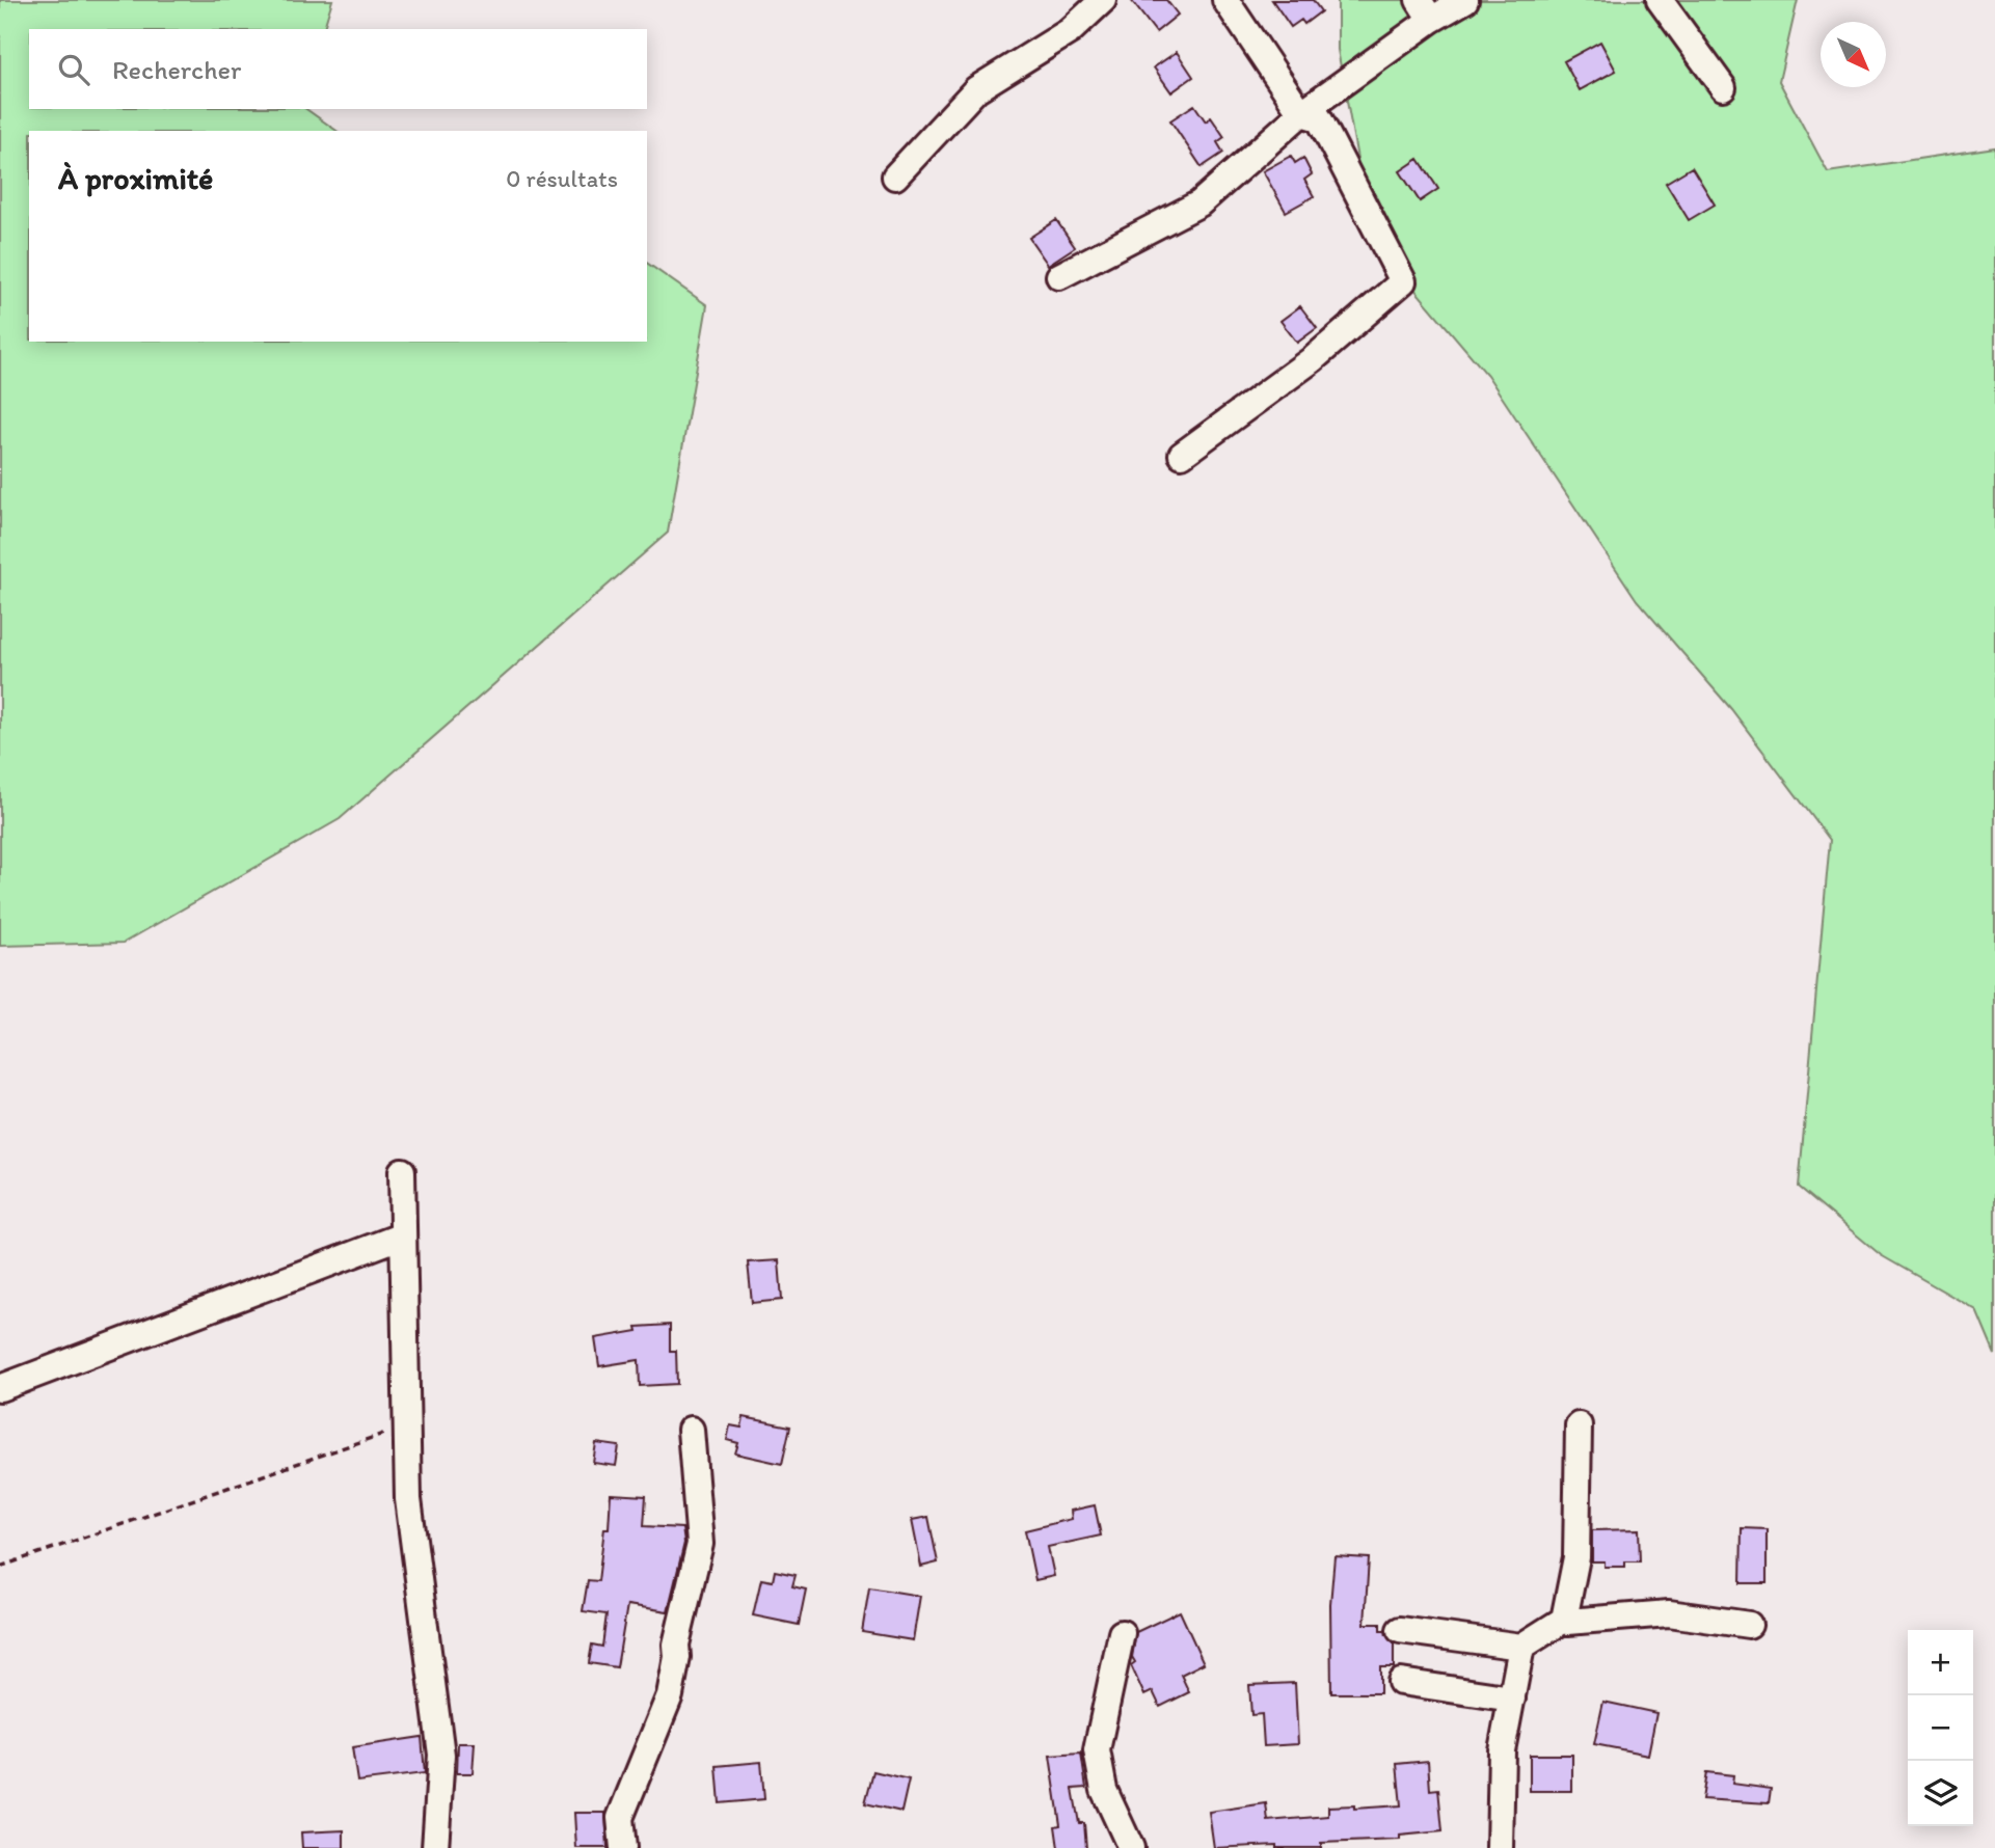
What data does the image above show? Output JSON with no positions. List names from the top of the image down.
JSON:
{
  "north": "bottom right",
  "page": {
    "search": "Rechercher",
    "heading": ["À proximité", "0 résultats"],
    "map_buttons": ["+", "−"]
  }
}
